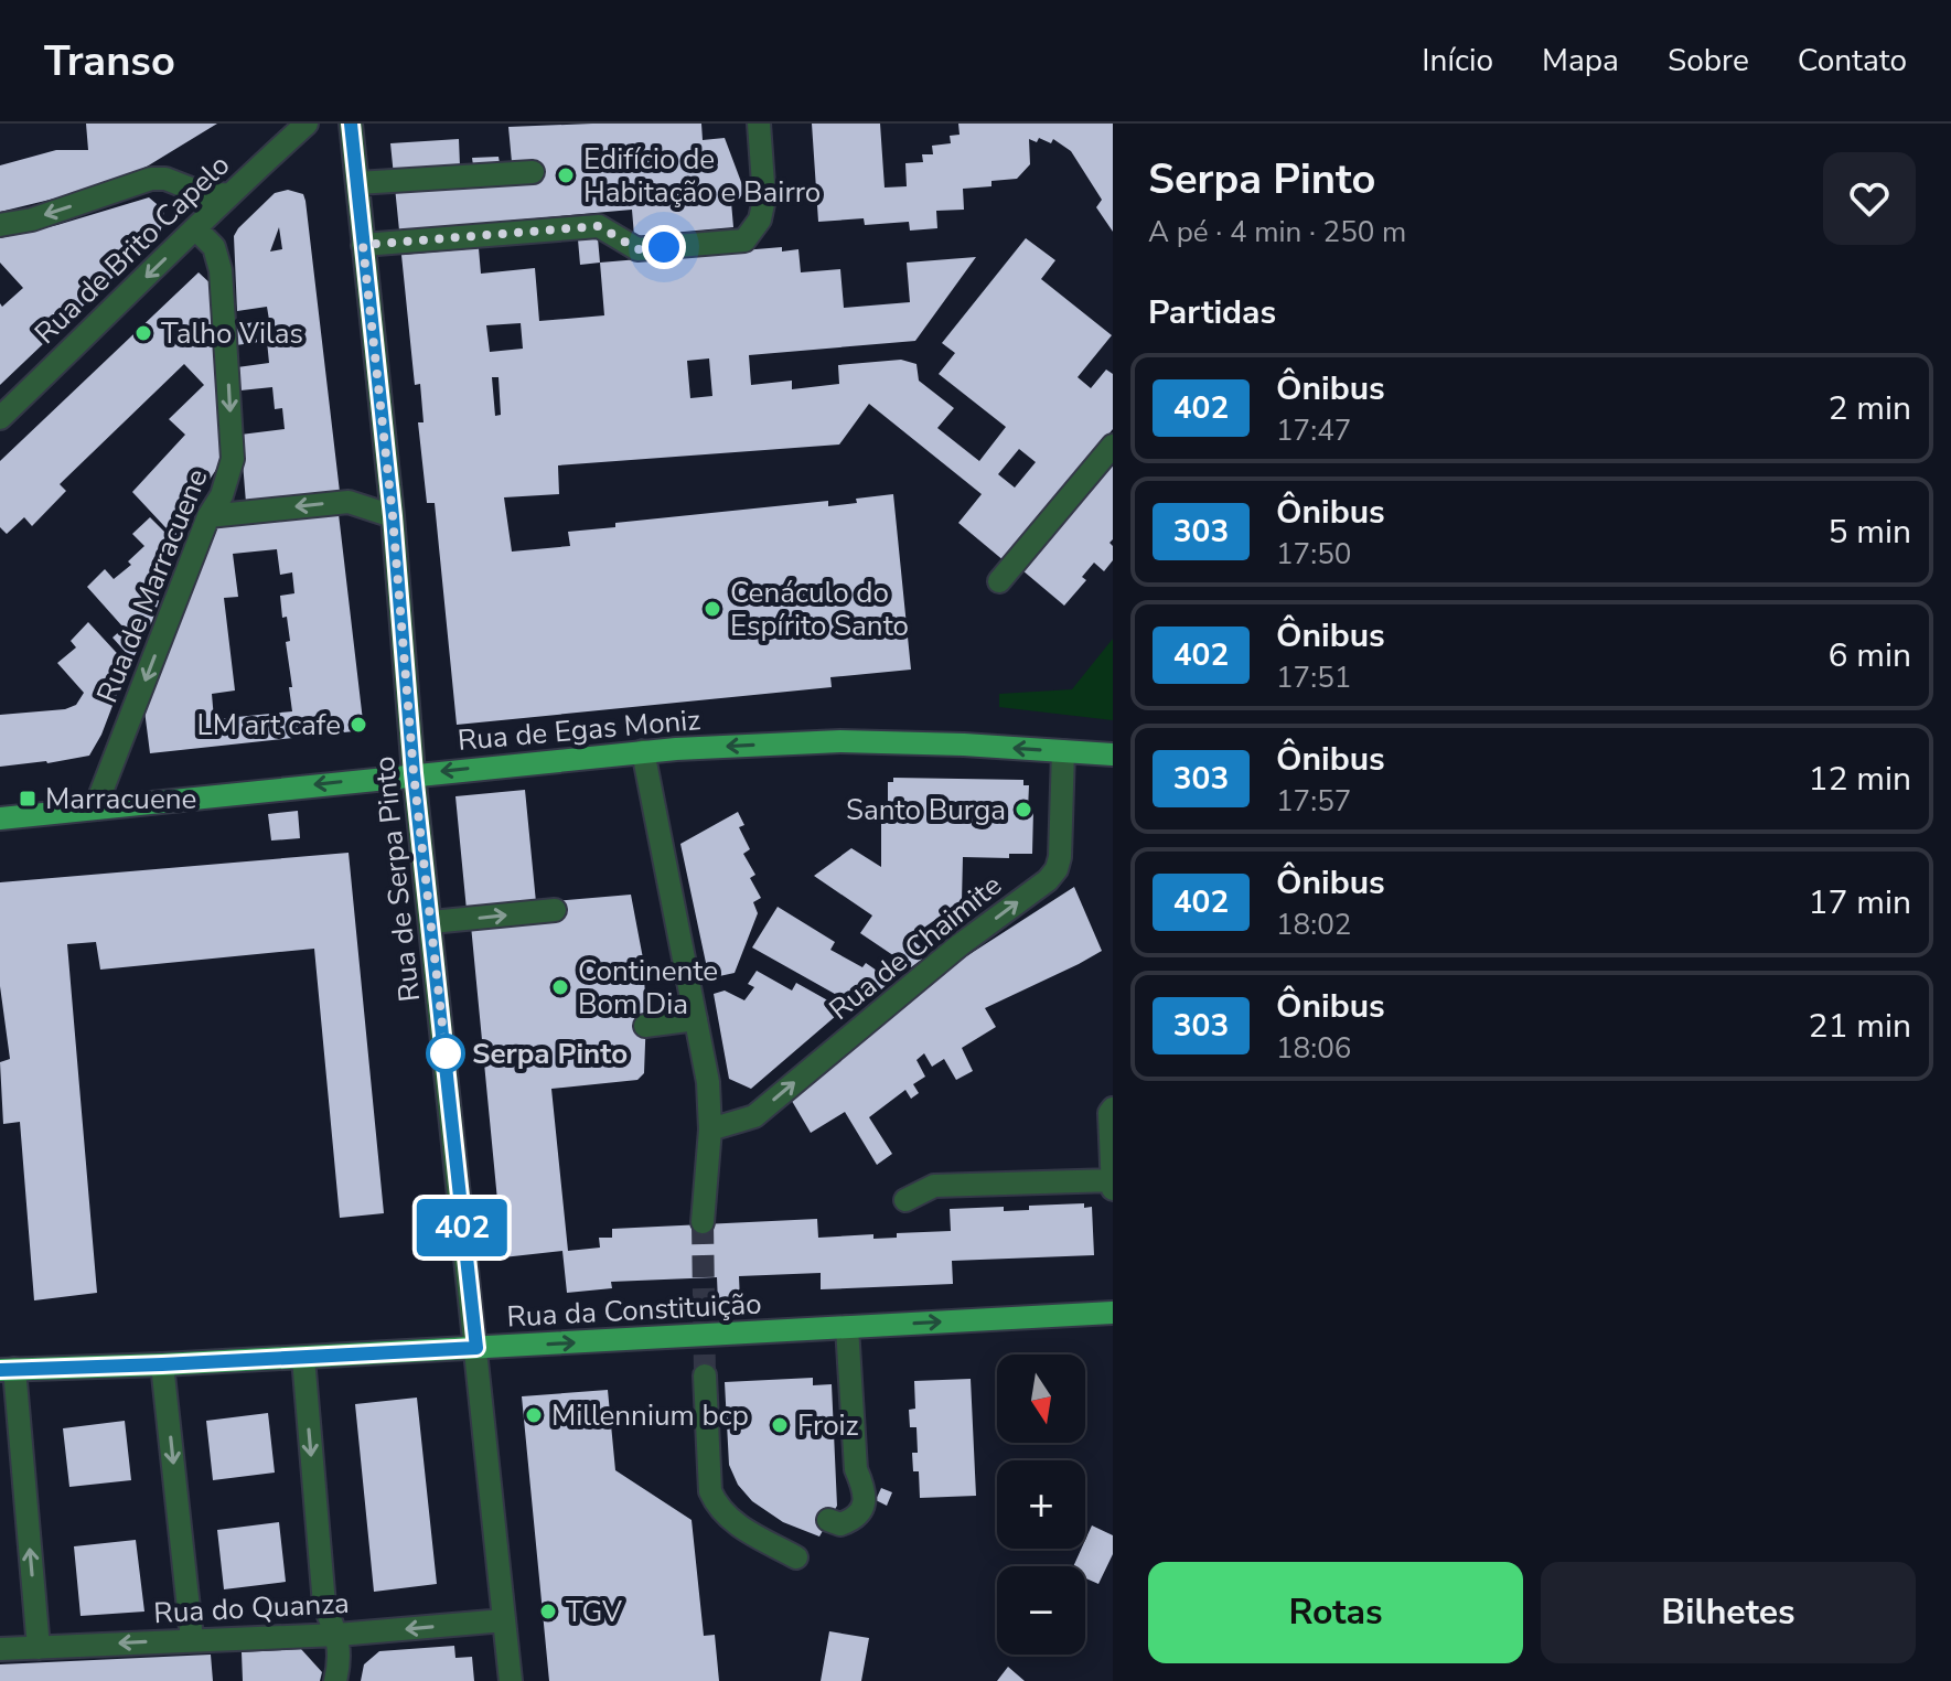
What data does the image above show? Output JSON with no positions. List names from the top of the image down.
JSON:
{
  "streets": {
    "main road": ["Rua de Egas Moniz", "Rua da Constituição"],
    "street": [
      "Rua de Brito Capelo",
      "Rua de Marracuene",
      "Rua de Serpa Pinto",
      "Rua de Chaimite",
      "Rua do Quanza"
    ]
  },
  "crossings": [
    ["Rua de Brito Capelo", "Rua de Marracuene"],
    ["Rua de Marracuene", "Rua de Egas Moniz"],
    ["Rua de Egas Moniz", "Rua de Serpa Pinto"],
    ["Rua de Egas Moniz", "Rua de Chaimite"],
    ["Rua de Serpa Pinto", "Rua da Constituição"],
    ["Rua de Serpa Pinto", "Rua do Quanza"]
  ],
  "one_way": [
    "Rua de Brito Capelo",
    "Rua de Marracuene",
    "Rua de Egas Moniz",
    "Rua de Chaimite",
    "Rua da Constituição",
    "Rua do Quanza"
  ],
  "places": {
    "other": [
      "Edifício de Habitação e Bairro",
      "Talho Vilas",
      "Cenáculo do Espírito Santo",
      "LM art cafe",
      "Santo Burga",
      "Continente Bom Dia",
      "Serpa Pinto",
      "Millennium bcp",
      "Froiz",
      "TGV"
    ],
    "transit": ["Marracuene"]
  },
  "lines": ["bus line 402"],
  "north": "bottom",
  "page": {
    "header": "Transo",
    "nav": [
      "Início",
      "Mapa",
      "Sobre",
      "Contato"
    ],
    "on_map": "402",
    "heading": [
      ["Serpa Pinto", "A pé · 4 min · 250 m"],
      "Partidas"
    ],
    "list": [
      {
        "mark": "402",
        "name": "Ônibus",
        "note": "17:47",
        "value": "2 min"
      },
      {
        "mark": "303",
        "name": "Ônibus",
        "note": "17:50",
        "value": "5 min"
      },
      {
        "mark": "402",
        "name": "Ônibus",
        "note": "17:51",
        "value": "6 min"
      },
      {
        "mark": "303",
        "name": "Ônibus",
        "note": "17:57",
        "value": "12 min"
      },
      {
        "mark": "402",
        "name": "Ônibus",
        "note": "18:02",
        "value": "17 min"
      },
      {
        "mark": "303",
        "name": "Ônibus",
        "note": "18:06",
        "value": "21 min"
      }
    ],
    "map_buttons": ["+", "−"],
    "buttons": ["Rotas", "Bilhetes"]
  }
}
